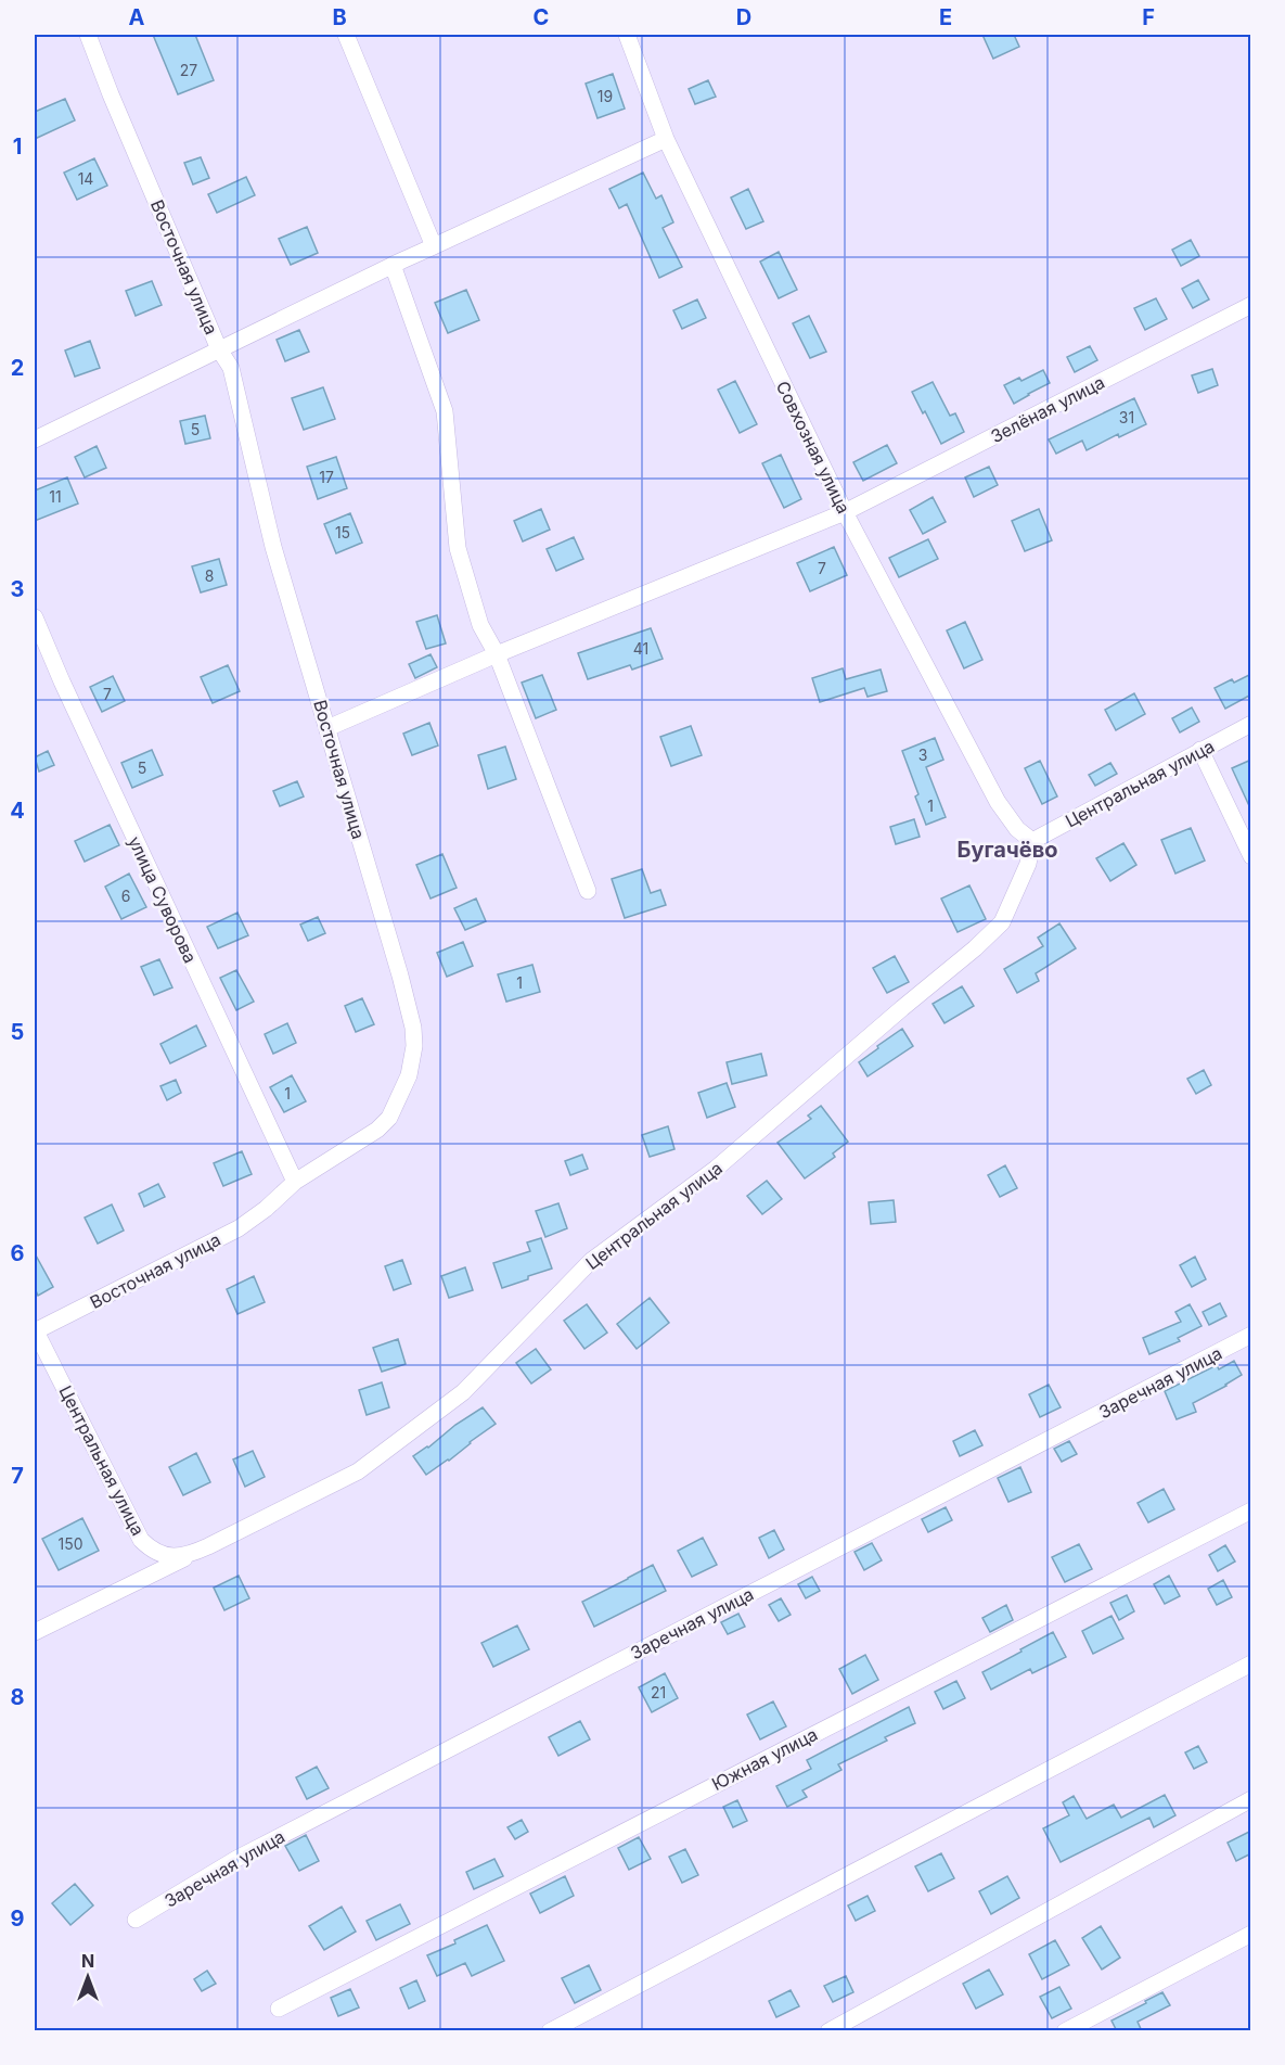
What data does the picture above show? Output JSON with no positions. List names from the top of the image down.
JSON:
{
  "streets": {
    "street": [
      "Восточная улица",
      "Зелёная улица",
      "Совхозная улица",
      "Центральная улица",
      "улица Суворова",
      "Заречная улица",
      "Южная улица"
    ]
  },
  "crossings": [
    ["Восточная улица", "Зелёная улица"],
    ["Восточная улица", "Центральная улица"],
    ["Восточная улица", "улица Суворова"],
    ["Зелёная улица", "Совхозная улица"],
    ["Совхозная улица", "Центральная улица"]
  ],
  "districts": ["Бугачёво"],
  "house_numbers": [
    "27",
    "19",
    "14",
    "31",
    "5",
    "17",
    "11",
    "15",
    "7",
    "8",
    "41",
    "7",
    "3",
    "5",
    "1",
    "6",
    "1",
    "1",
    "150",
    "21"
  ],
  "north": "top",
  "grid": {
    "columns": [
      "A",
      "B",
      "C",
      "D",
      "E",
      "F"
    ],
    "rows": [
      "1",
      "2",
      "3",
      "4",
      "5",
      "6",
      "7",
      "8",
      "9"
    ]
  }
}
